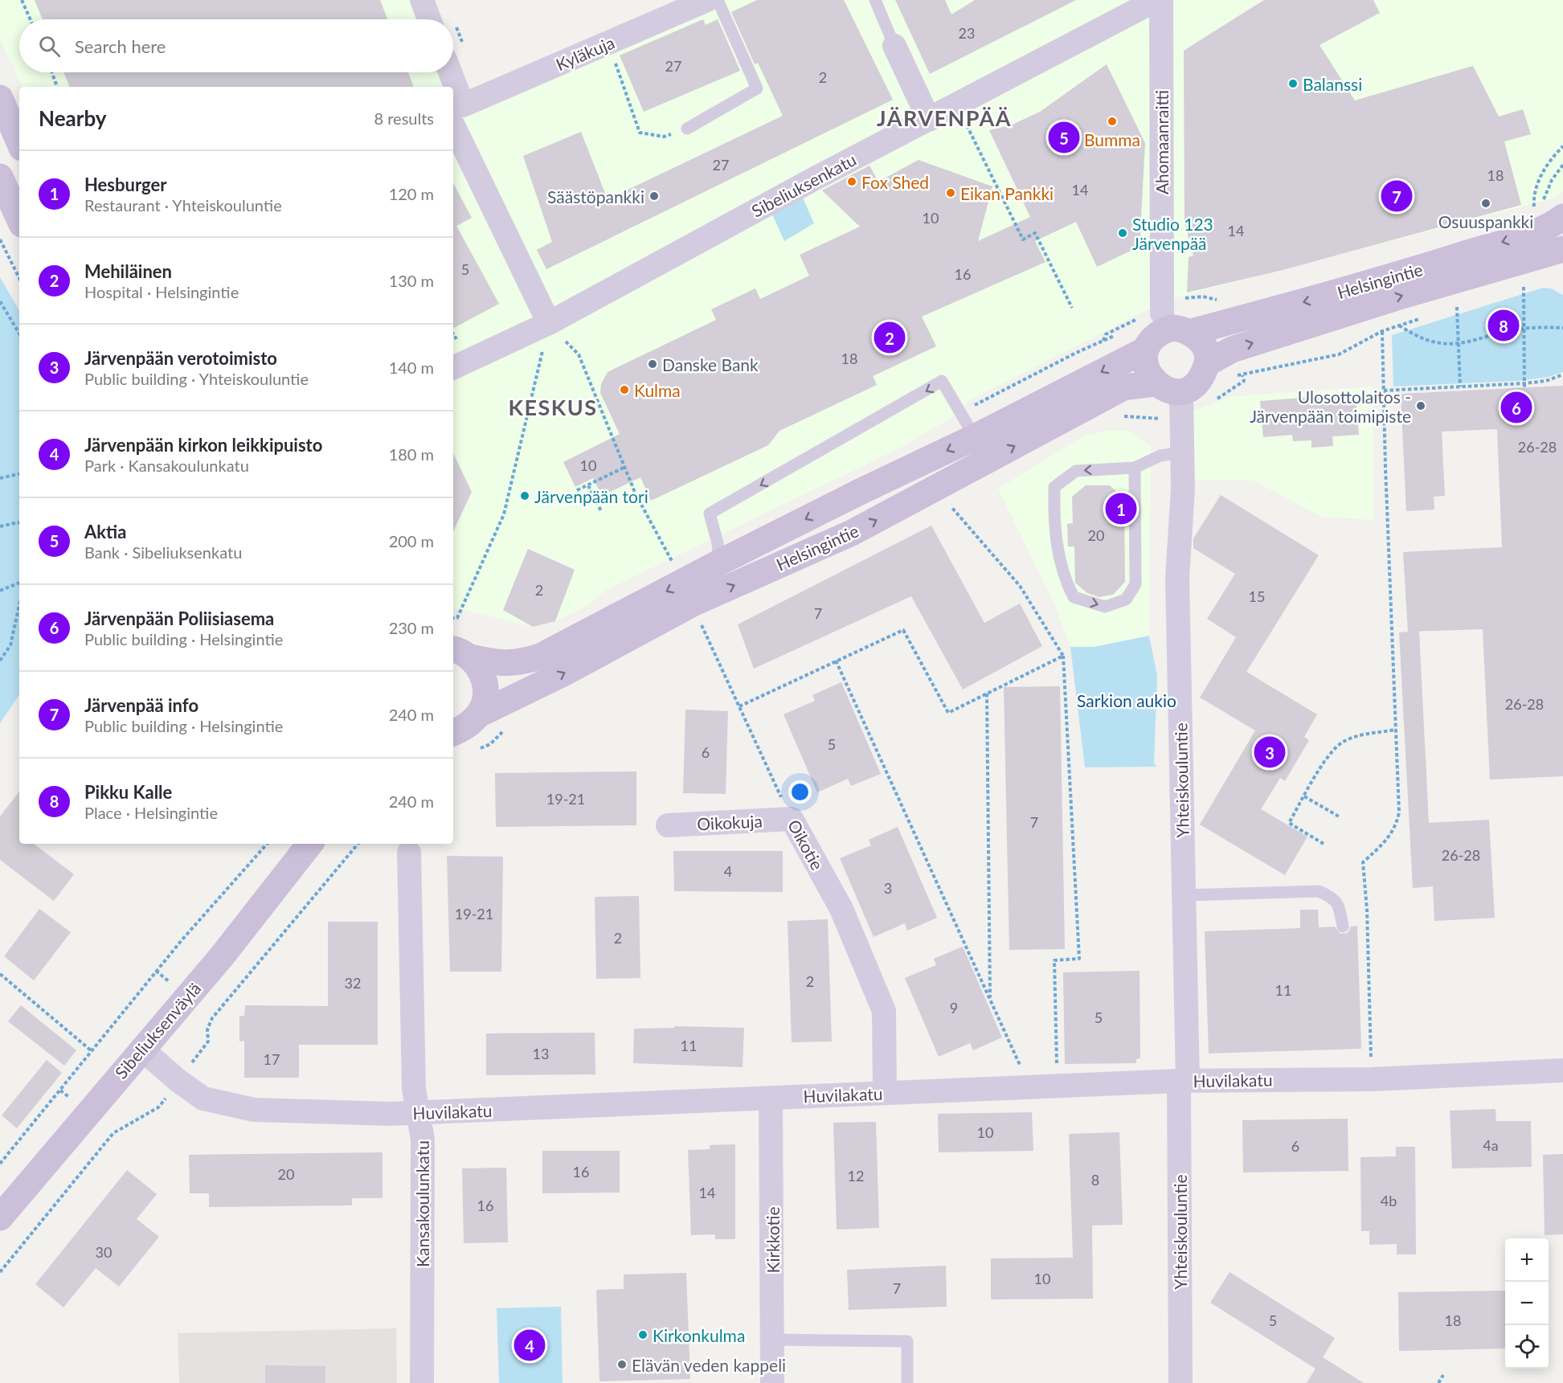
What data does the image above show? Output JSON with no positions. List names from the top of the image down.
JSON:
{
  "streets": {
    "main road": ["Helsingintie", "Sibeliuksenväylä"],
    "street": [
      "Kyläkuja",
      "Ahomaanraitti",
      "Sibeliuksenkatu",
      "Yhteiskouluntie",
      "Oikokuja",
      "Oikotie",
      "Huvilakatu",
      "Kansakoulunkatu",
      "Kirkkotie"
    ]
  },
  "crossings": [
    ["Sibeliuksenkatu", "Oikotie"],
    ["Helsingintie", "Yhteiskouluntie"],
    ["Helsingintie", "Oikotie"],
    ["Yhteiskouluntie", "Huvilakatu"],
    ["Oikokuja", "Oikotie"],
    ["Oikotie", "Huvilakatu"],
    ["Sibeliuksenväylä", "Huvilakatu"],
    ["Huvilakatu", "Kansakoulunkatu"],
    ["Huvilakatu", "Kirkkotie"]
  ],
  "districts": ["JÄRVENPÄÄ", "KESKUS"],
  "parks": ["Sarkion aukio"],
  "places": [
    "Balanssi",
    "Bumma",
    "Fox Shed",
    "Eikan Pankki",
    "Säästöpankki",
    "Osuuspankki",
    "Studio 123 Järvenpää",
    "Danske Bank",
    "Kulma",
    "Ulosottolaitos - Järvenpään toimipiste",
    "Järvenpään tori",
    "Kirkonkulma",
    "Elävän veden kappeli"
  ],
  "house_numbers": [
    "23",
    "27",
    "2",
    "27",
    "18",
    "14",
    "10",
    "14",
    "5",
    "16",
    "18",
    "26-28",
    "10",
    "20",
    "2",
    "15",
    "7",
    "26-28",
    "5",
    "6",
    "19-21",
    "7",
    "26-28",
    "4",
    "3",
    "19-21",
    "2",
    "2",
    "32",
    "11",
    "9",
    "5",
    "11",
    "13",
    "17",
    "10",
    "4a",
    "6",
    "16",
    "20",
    "12",
    "8",
    "14",
    "4b",
    "16",
    "30",
    "10",
    "7",
    "5",
    "18"
  ],
  "page": {
    "search": "Search here",
    "heading": ["Nearby", "8 results"],
    "pins": [
      "5",
      "7",
      "8",
      "2",
      "6",
      "1",
      "3",
      "4"
    ],
    "list": [
      {
        "mark": "1",
        "name": "Hesburger",
        "note": "Restaurant · Yhteiskouluntie",
        "value": "120 m"
      },
      {
        "mark": "2",
        "name": "Mehiläinen",
        "note": "Hospital · Helsingintie",
        "value": "130 m"
      },
      {
        "mark": "3",
        "name": "Järvenpään verotoimisto",
        "note": "Public building · Yhteiskouluntie",
        "value": "140 m"
      },
      {
        "mark": "4",
        "name": "Järvenpään kirkon leikkipuisto",
        "note": "Park · Kansakoulunkatu",
        "value": "180 m"
      },
      {
        "mark": "5",
        "name": "Aktia",
        "note": "Bank · Sibeliuksenkatu",
        "value": "200 m"
      },
      {
        "mark": "6",
        "name": "Järvenpään Poliisiasema",
        "note": "Public building · Helsingintie",
        "value": "230 m"
      },
      {
        "mark": "7",
        "name": "Järvenpää info",
        "note": "Public building · Helsingintie",
        "value": "240 m"
      },
      {
        "mark": "8",
        "name": "Pikku Kalle",
        "note": "Place · Helsingintie",
        "value": "240 m"
      }
    ],
    "map_buttons": ["+", "−"]
  }
}
